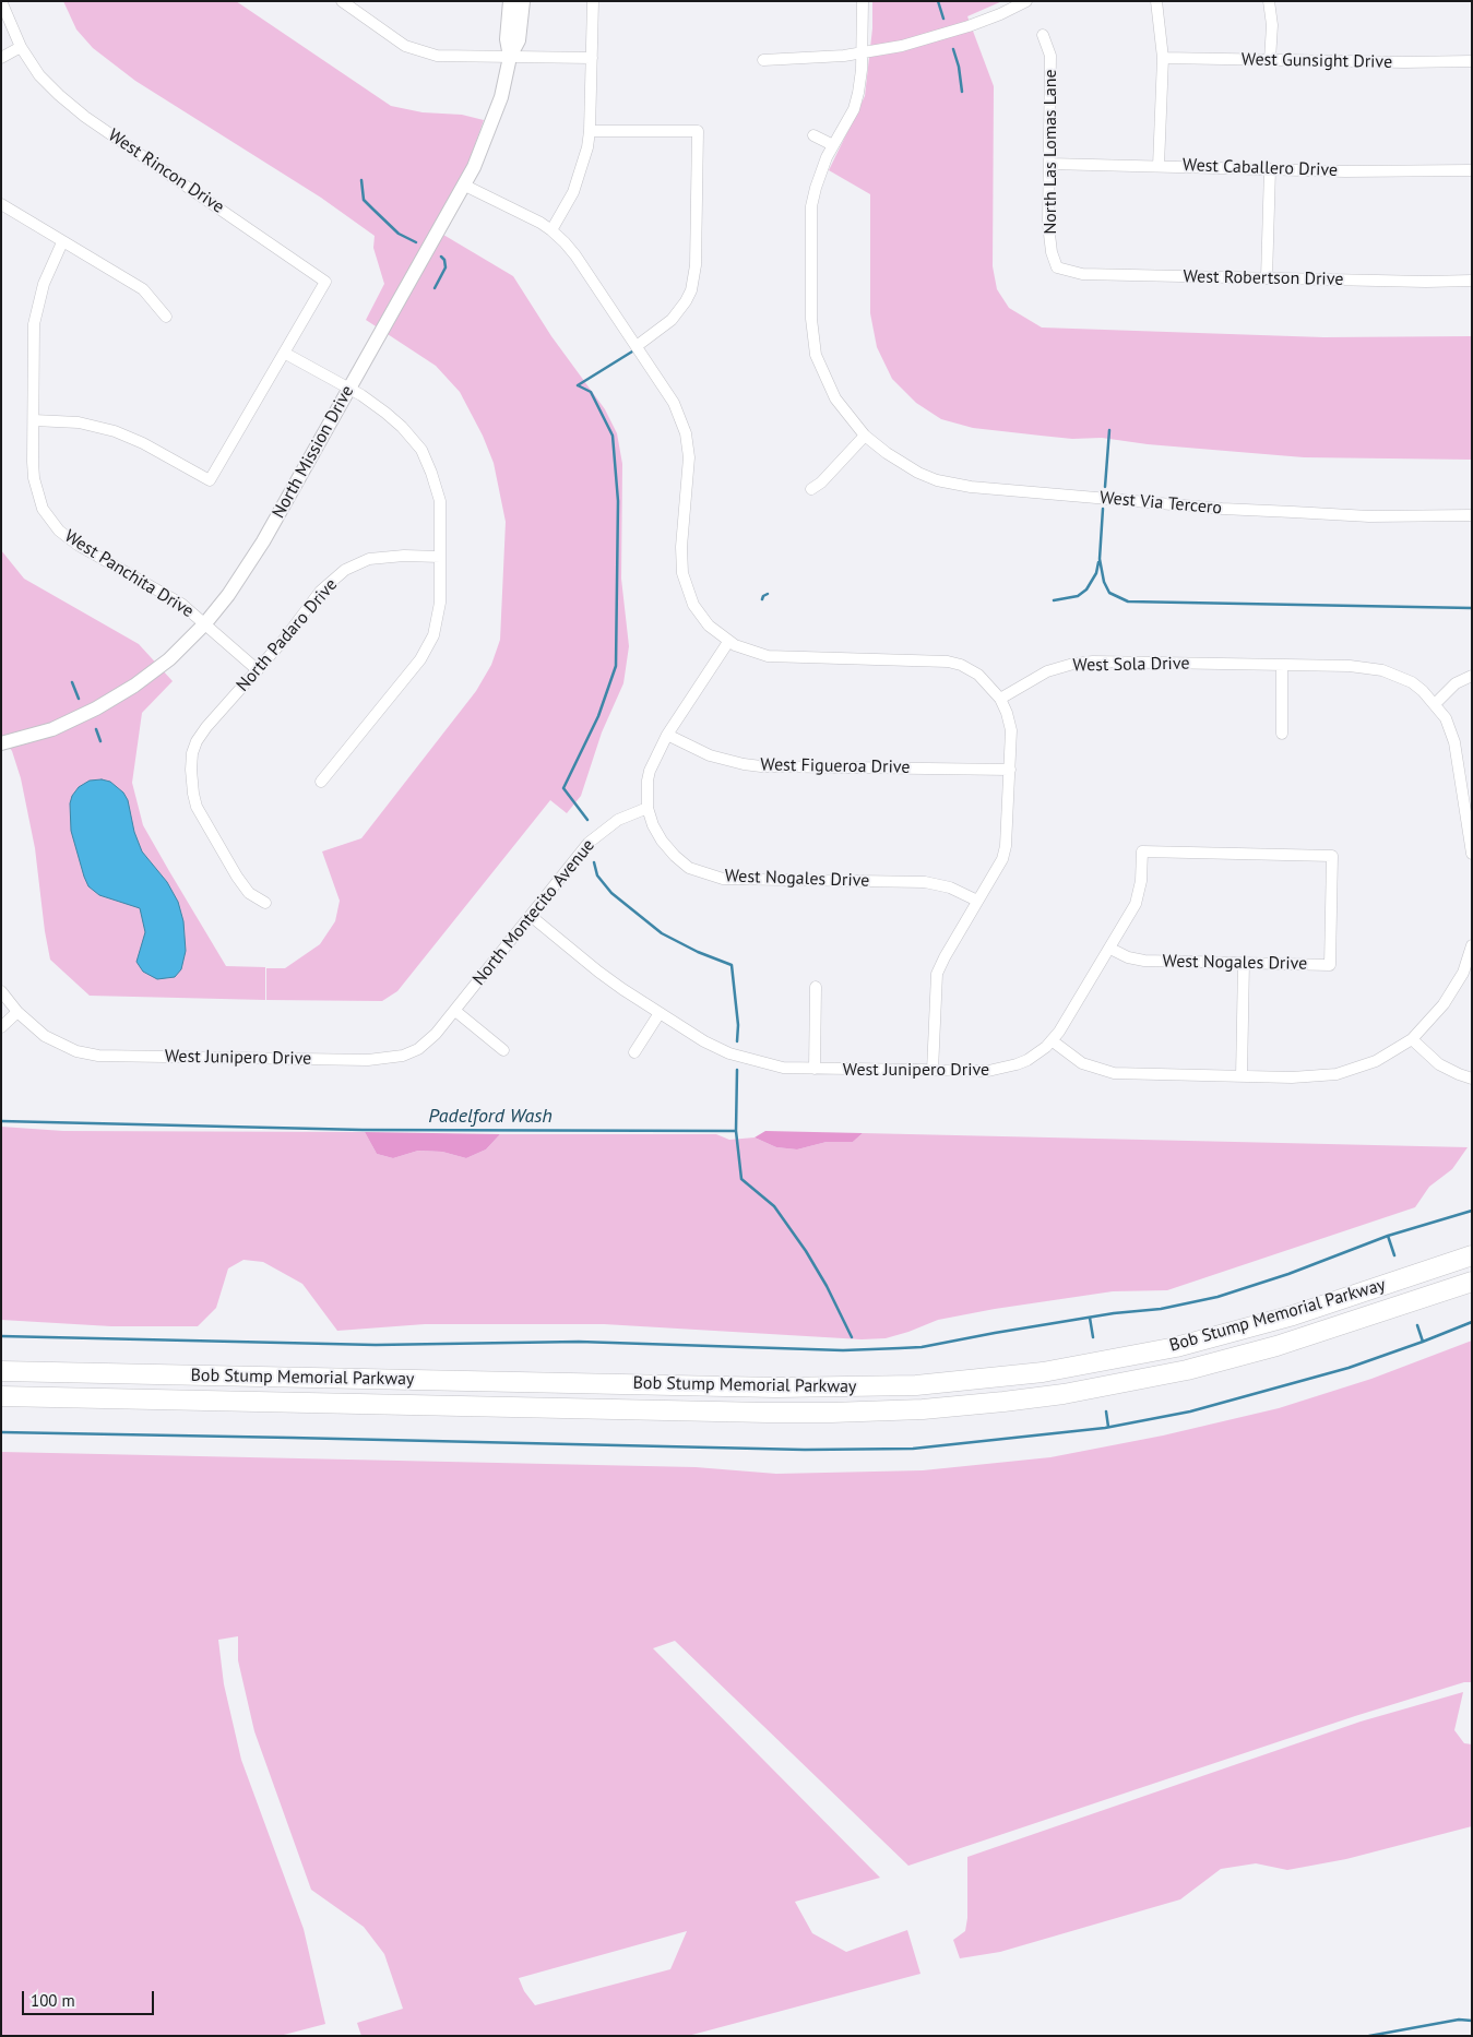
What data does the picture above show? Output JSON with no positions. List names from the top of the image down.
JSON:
{
  "streets": {
    "highway": ["Bob Stump Memorial Parkway"],
    "street": [
      "West Gunsight Drive",
      "North Las Lomas Lane",
      "West Caballero Drive",
      "West Rincon Drive",
      "West Robertson Drive",
      "North Mission Drive",
      "West Via Tercero",
      "West Panchita Drive",
      "North Padaro Drive",
      "West Sola Drive",
      "West Figueroa Drive",
      "West Nogales Drive",
      "North Montecito Avenue",
      "West Junipero Drive"
    ]
  },
  "crossings": [
    ["North Las Lomas Lane", "West Caballero Drive"],
    ["North Las Lomas Lane", "West Robertson Drive"],
    ["North Mission Drive", "West Panchita Drive"],
    ["West Panchita Drive", "North Padaro Drive"],
    ["West Nogales Drive", "North Montecito Avenue"],
    ["West Nogales Drive", "West Junipero Drive"],
    ["North Montecito Avenue", "West Junipero Drive"]
  ],
  "water": ["Padelford Wash"],
  "scale_bar": "100 m"
}
